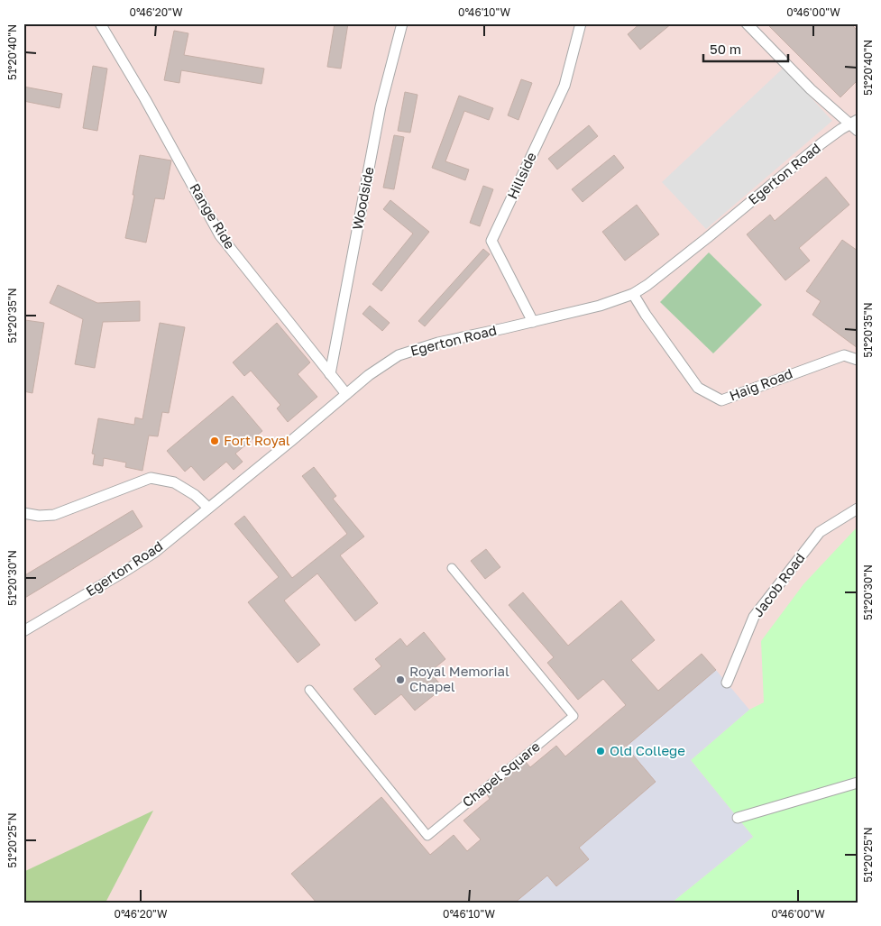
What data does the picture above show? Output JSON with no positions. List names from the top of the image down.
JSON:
{
  "streets": {
    "street": [
      "Egerton Road",
      "Hillside",
      "Woodside",
      "Range Ride",
      "Haig Road",
      "Jacob Road",
      "Chapel Square"
    ]
  },
  "crossings": [
    ["Egerton Road", "Hillside"],
    ["Egerton Road", "Range Ride"],
    ["Egerton Road", "Haig Road"],
    ["Woodside", "Range Ride"]
  ],
  "places": ["Fort Royal", "Royal Memorial Chapel", "Old College"],
  "scale_bar": "50 m",
  "coordinates": [
    "0°46'20\"W",
    "0°46'10\"W",
    "0°46'00\"W",
    "51°20'40\"N",
    "51°20'35\"N",
    "51°20'30\"N",
    "51°20'25\"N"
  ]
}
